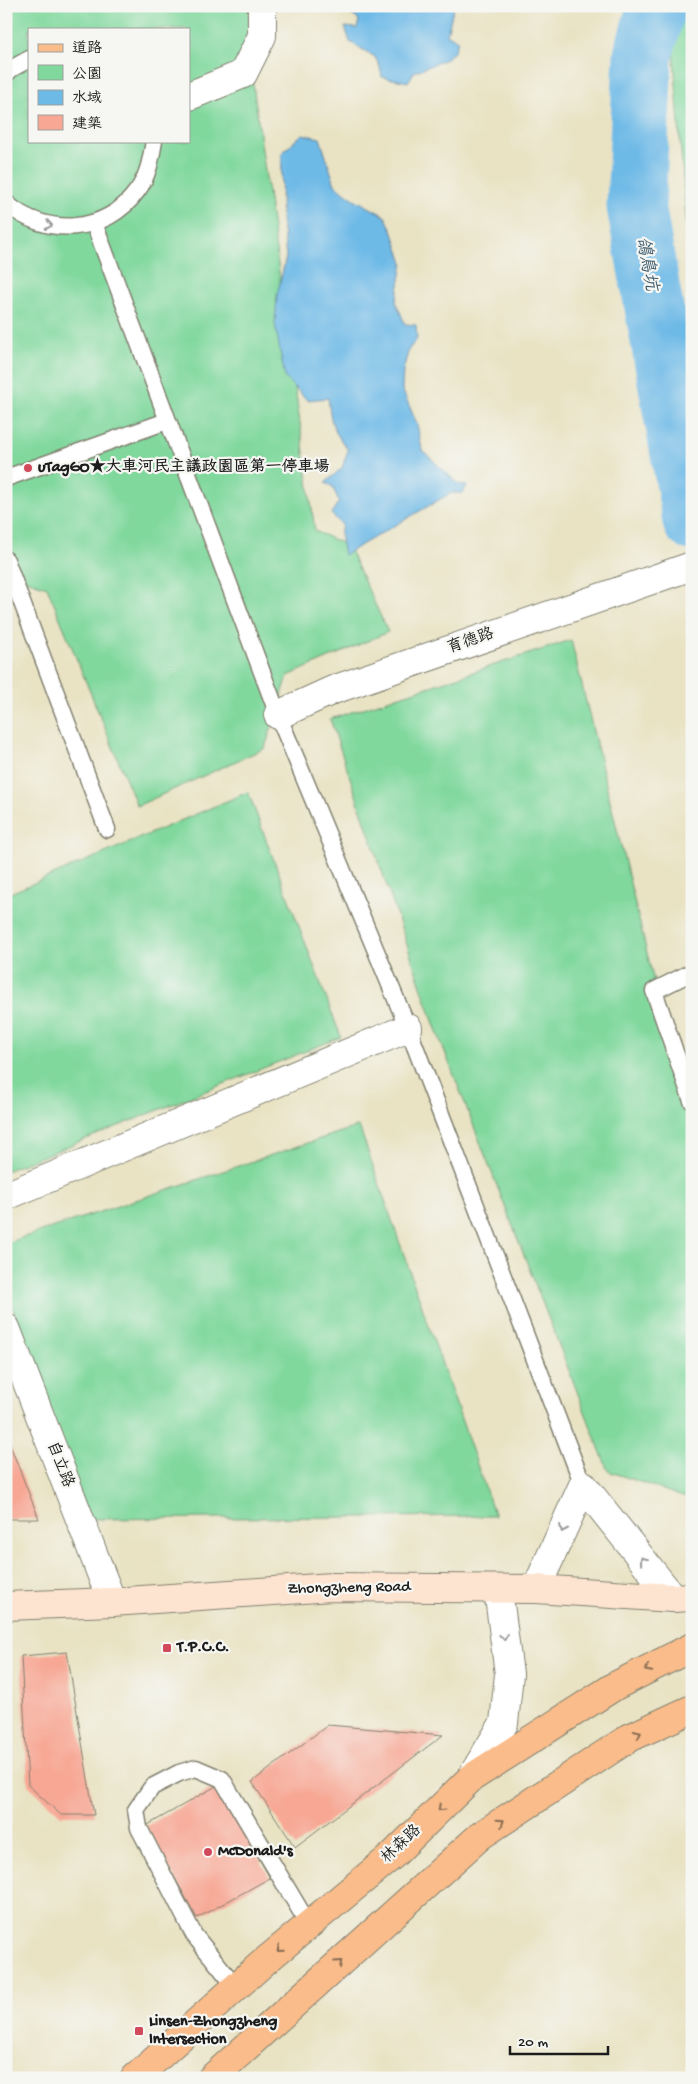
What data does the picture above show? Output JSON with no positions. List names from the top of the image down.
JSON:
{
  "streets": {
    "main road": ["林森路"],
    "street": ["育德路", "自立路", "Zhongzheng Road"]
  },
  "crossings": [
    ["自立路", "Zhongzheng Road"]
  ],
  "water": ["鴿鳥坑"],
  "places": {
    "other": ["uTagGO★大車河民主議政園區第一停車場", "McDonald's"],
    "transit": ["T.P.C.C.", "Linsen-Zhongzheng Intersection"]
  },
  "legend": [
    "道路",
    "公園",
    "水域",
    "建築"
  ],
  "scale_bar": "20 m"
}
